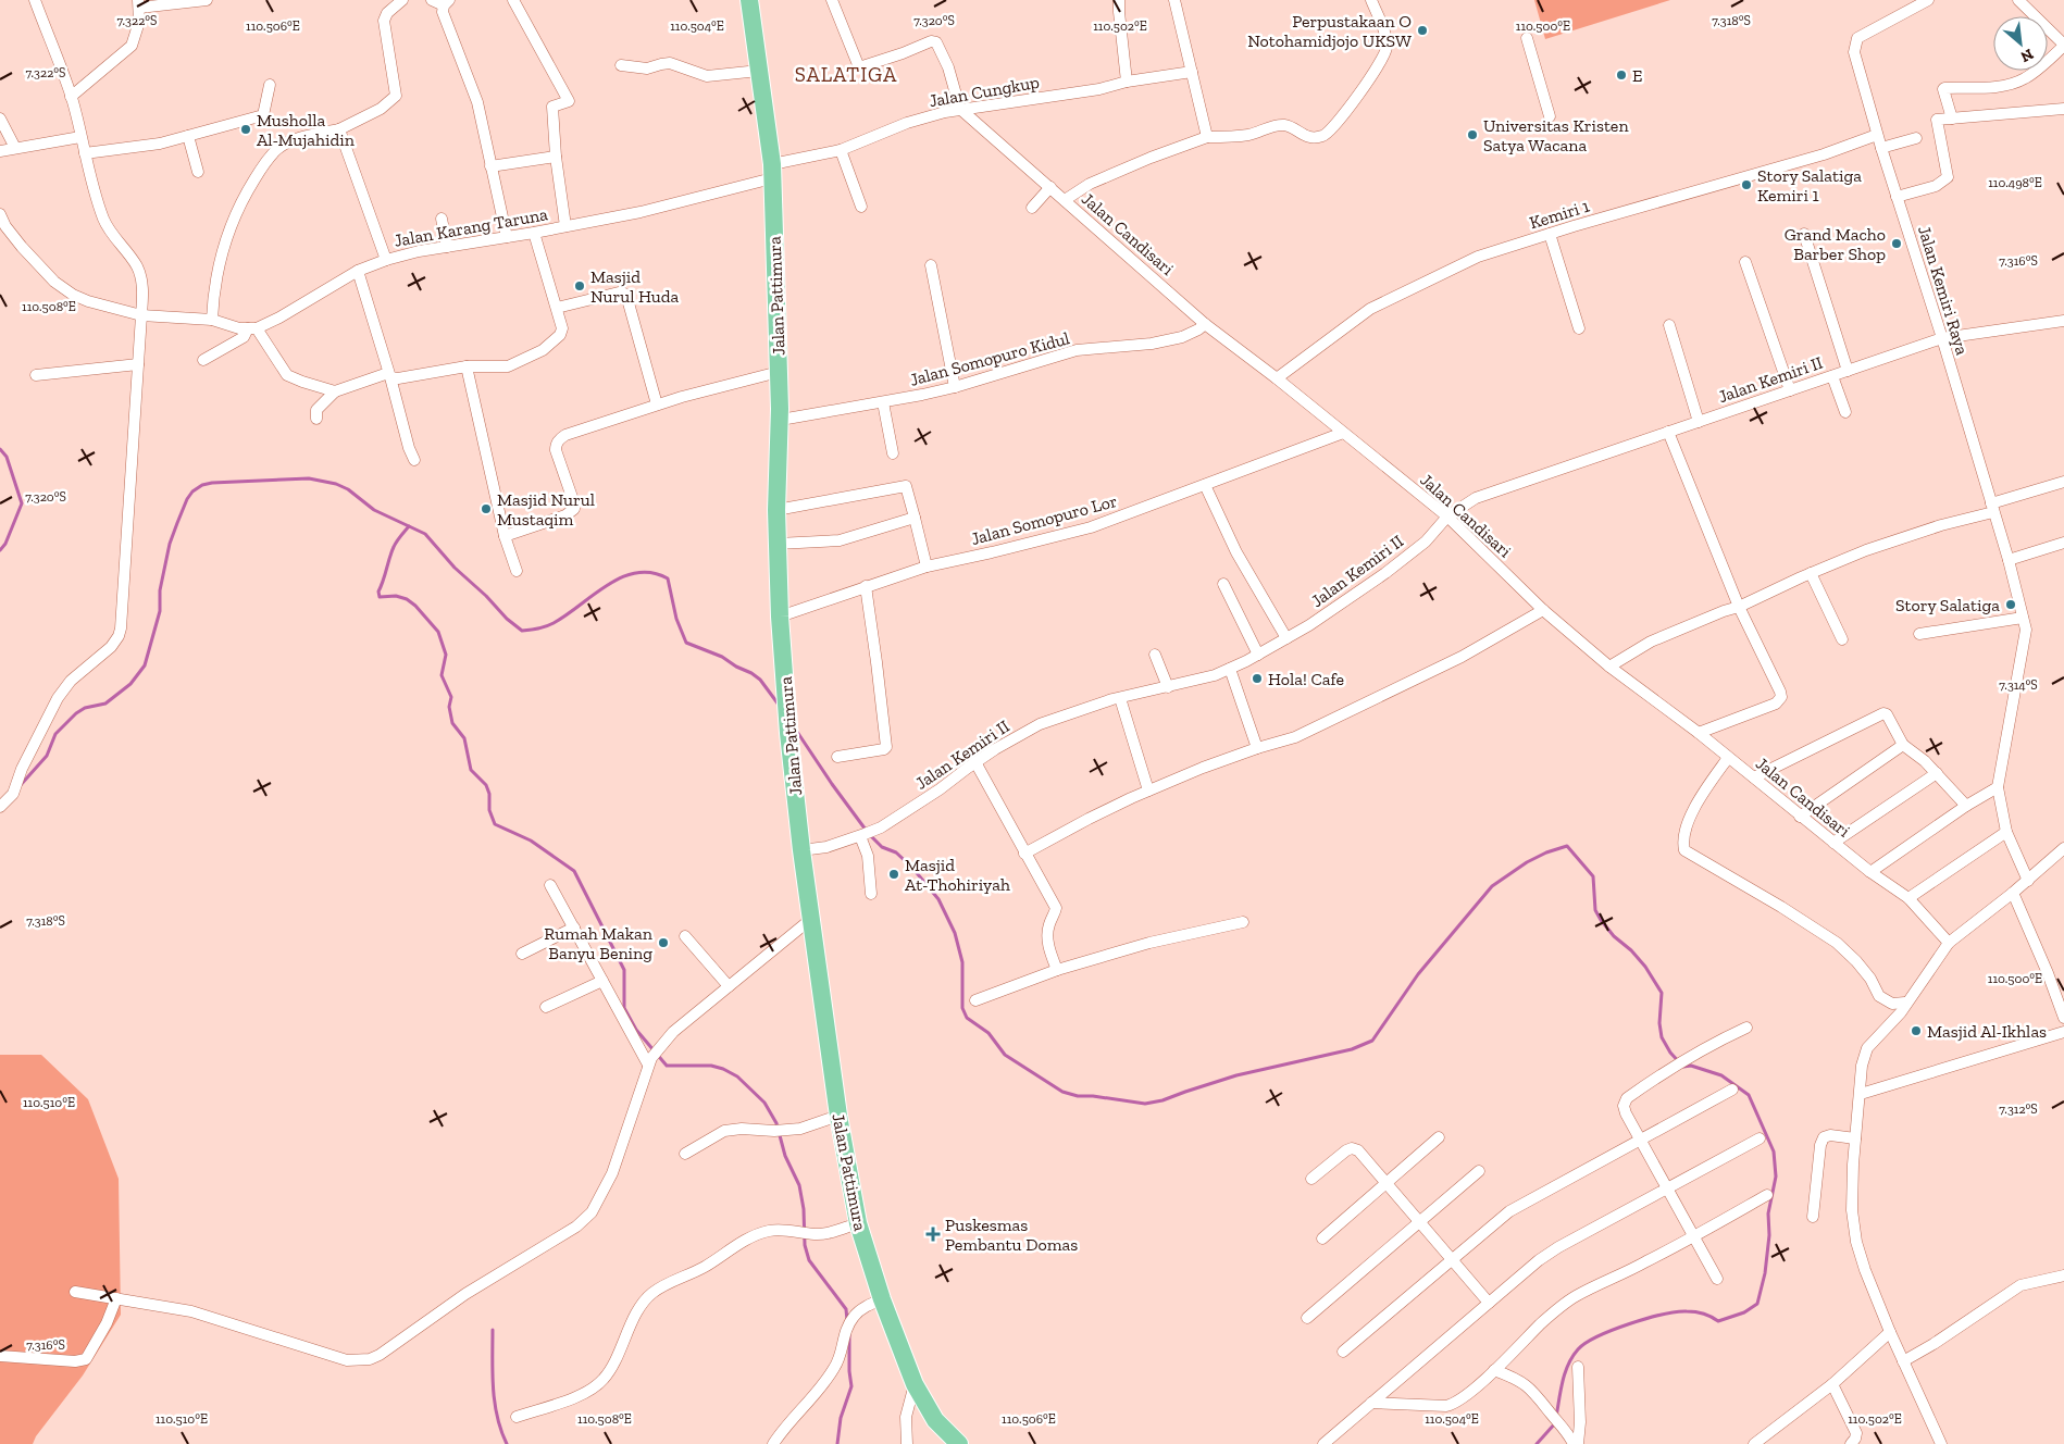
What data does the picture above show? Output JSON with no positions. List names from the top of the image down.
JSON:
{
  "streets": {
    "main road": ["Jalan Pattimura"],
    "street": [
      "Jalan Cungkup",
      "Kemiri 1",
      "Jalan Karang Taruna",
      "Jalan Candisari",
      "Jalan Kemiri Raya",
      "Jalan Somopuro Kidul",
      "Jalan Kemiri II",
      "Jalan Somopuro Lor"
    ]
  },
  "crossings": [
    ["Jalan Cungkup", "Jalan Karang Taruna"],
    ["Jalan Cungkup", "Jalan Candisari"],
    ["Jalan Cungkup", "Jalan Pattimura"],
    ["Kemiri 1", "Jalan Candisari"],
    ["Kemiri 1", "Jalan Kemiri Raya"],
    ["Jalan Karang Taruna", "Jalan Pattimura"],
    ["Jalan Candisari", "Jalan Somopuro Kidul"],
    ["Jalan Candisari", "Jalan Kemiri II"],
    ["Jalan Candisari", "Jalan Somopuro Lor"],
    ["Jalan Kemiri Raya", "Jalan Kemiri II"],
    ["Jalan Pattimura", "Jalan Somopuro Kidul"],
    ["Jalan Pattimura", "Jalan Kemiri II"],
    ["Jalan Pattimura", "Jalan Somopuro Lor"]
  ],
  "districts": ["SALATIGA"],
  "places": {
    "other": [
      "Perpustakaan O Notohamidjojo UKSW",
      "E",
      "Musholla Al-Mujahidin",
      "Universitas Kristen Satya Wacana",
      "Story Salatiga Kemiri 1",
      "Grand Macho Barber Shop",
      "Masjid Nurul Huda",
      "Masjid Nurul Mustaqim",
      "Story Salatiga",
      "Hola! Cafe",
      "Masjid At-Thohiriyah",
      "Rumah Makan Banyu Bening",
      "Masjid Al-Ikhlas"
    ],
    "health": ["Puskesmas Pembantu Domas"]
  },
  "north": "bottom right",
  "coordinates": [
    "7.322°S",
    "7.320°S",
    "7.318°S",
    "110.506°E",
    "110.504°E",
    "110.502°E",
    "110.500°E",
    "110.498°E",
    "7.316°S",
    "110.508°E",
    "7.314°S",
    "110.510°E",
    "7.312°S"
  ]
}
